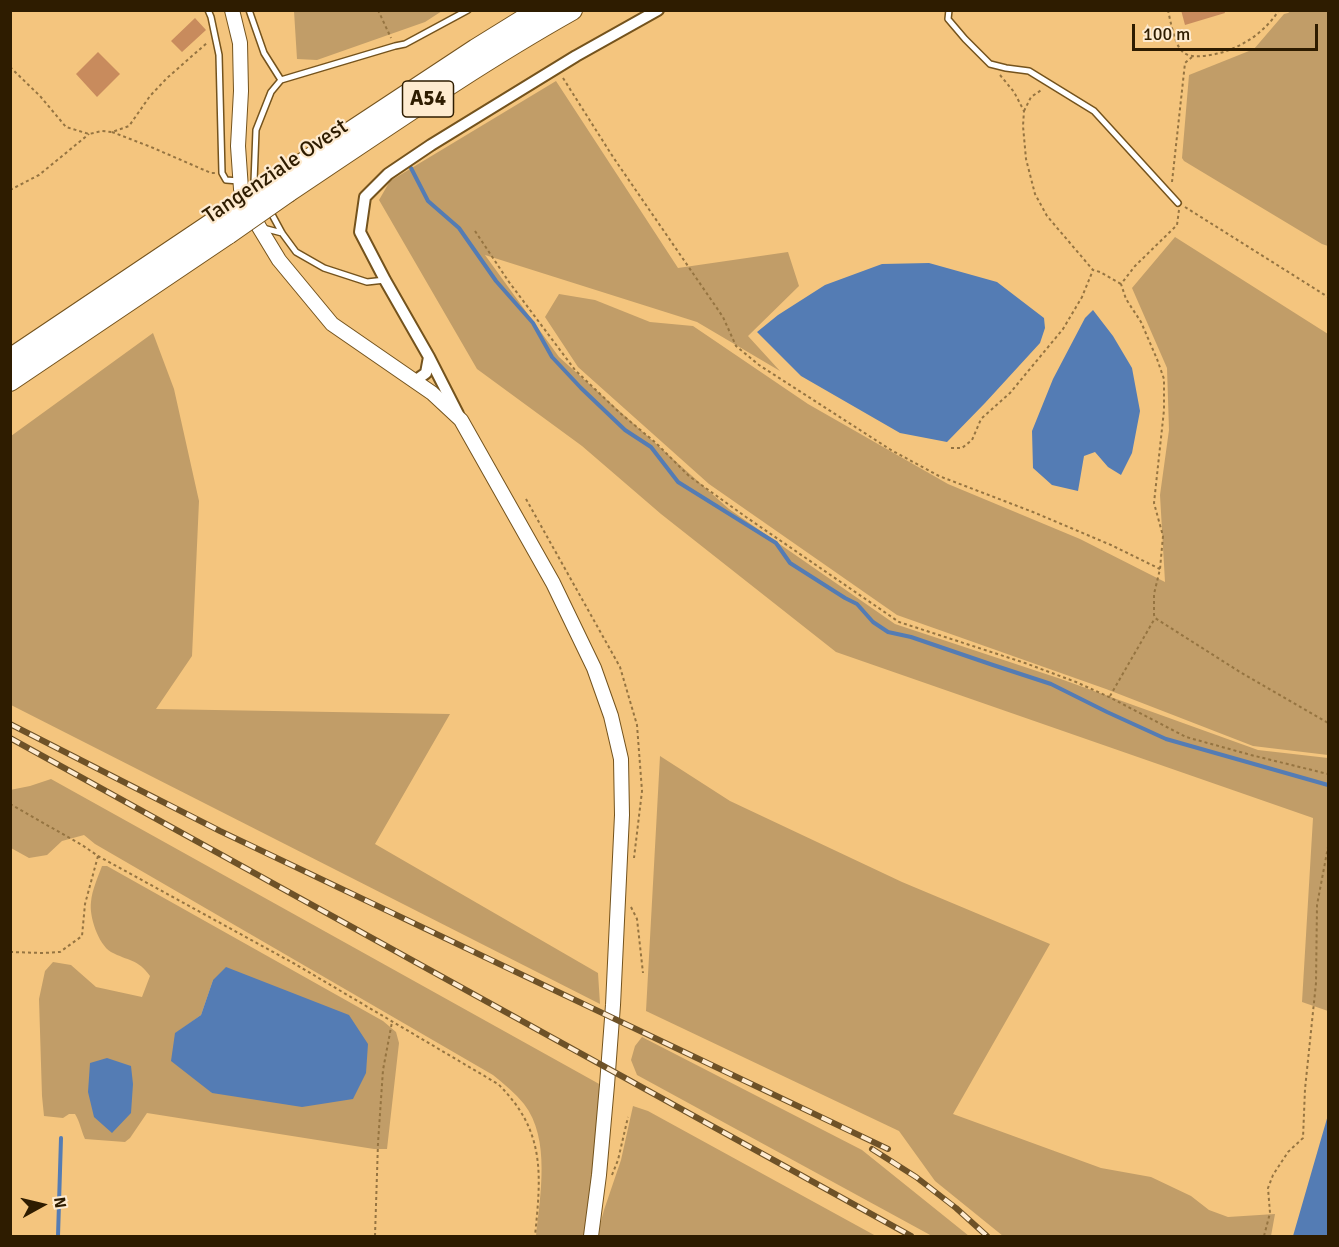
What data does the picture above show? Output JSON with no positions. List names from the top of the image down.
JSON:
{
  "streets": {
    "highway": ["A54", "Tangenziale Ovest"]
  },
  "scale_bar": "100 m",
  "north": "right"
}
